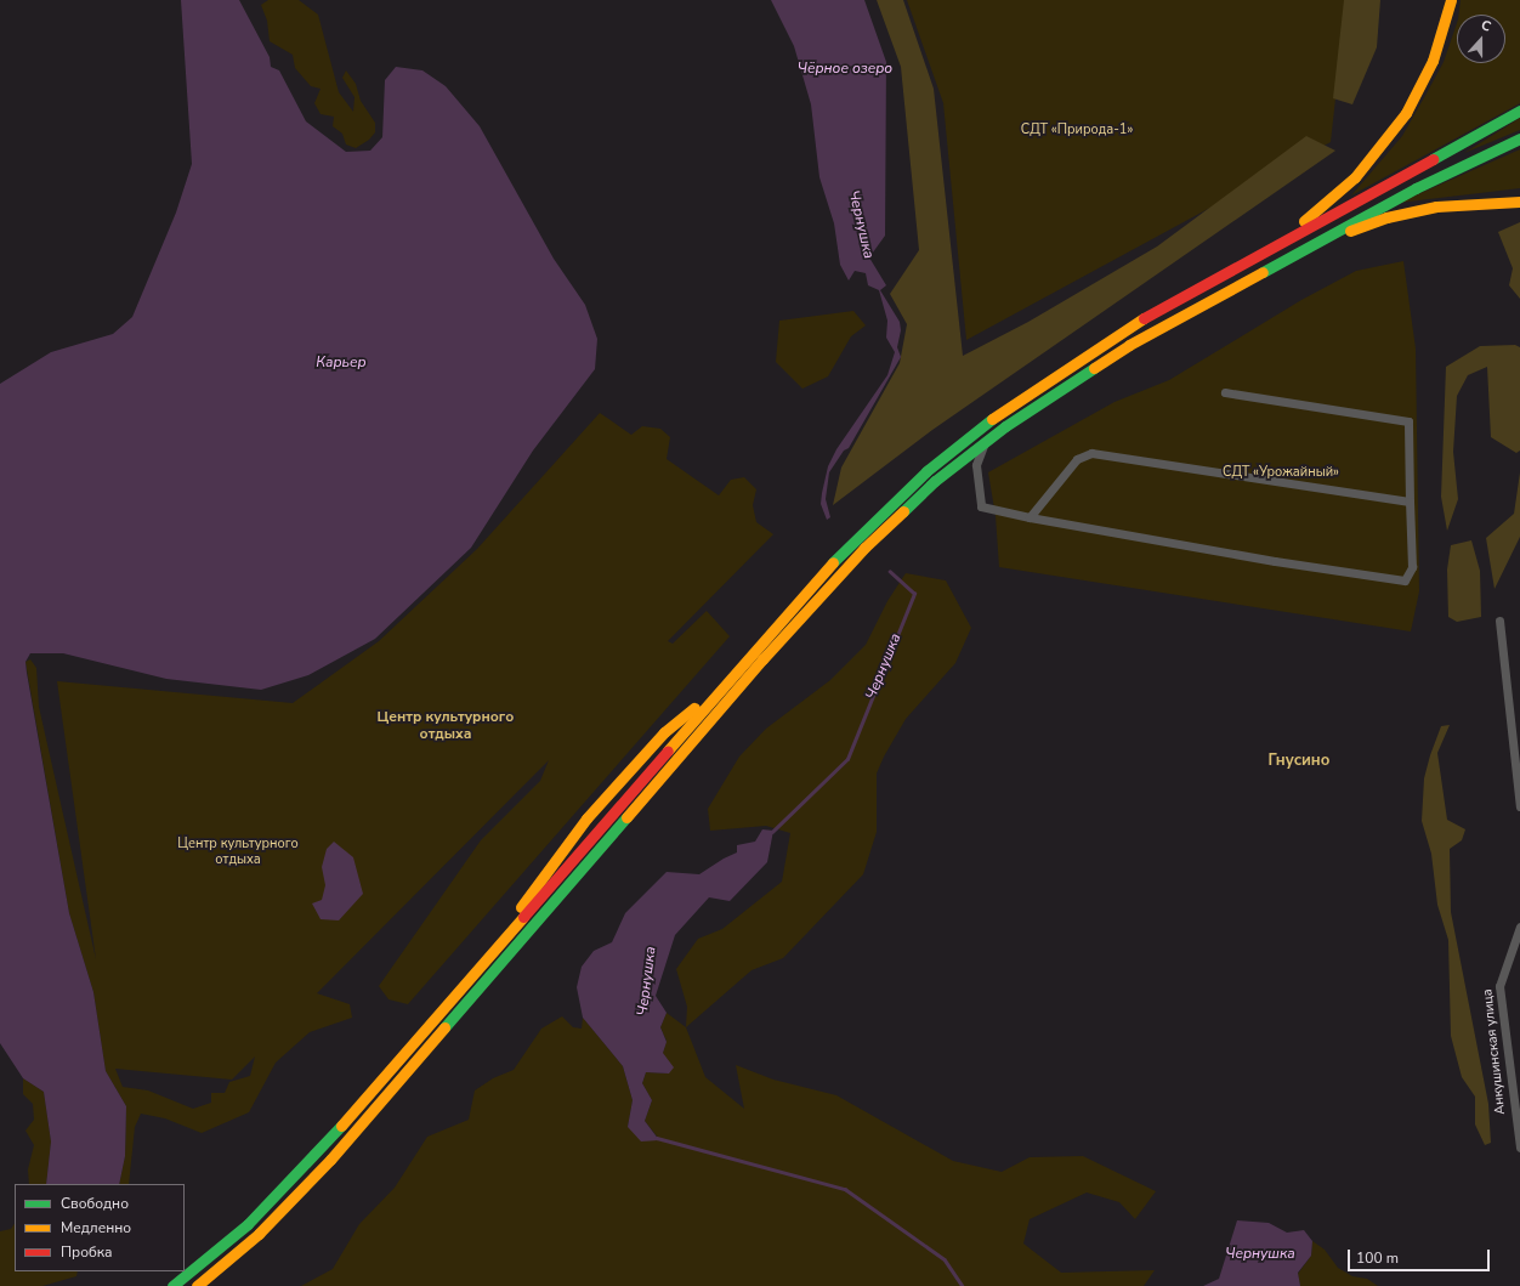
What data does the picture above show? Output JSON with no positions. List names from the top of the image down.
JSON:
{
  "streets": {
    "street": ["Анкушинская улица"]
  },
  "districts": ["Центр культурного отдыха", "Гнусино"],
  "water": ["Чёрное озеро", "Чернушка", "Карьер"],
  "parks": ["СДТ «Природа-1»", "СДТ «Урожайный»", "Центр культурного отдыха"],
  "legend": ["Свободно", "Медленно", "Пробка"],
  "scale_bar": "100 m",
  "north": "top"
}
